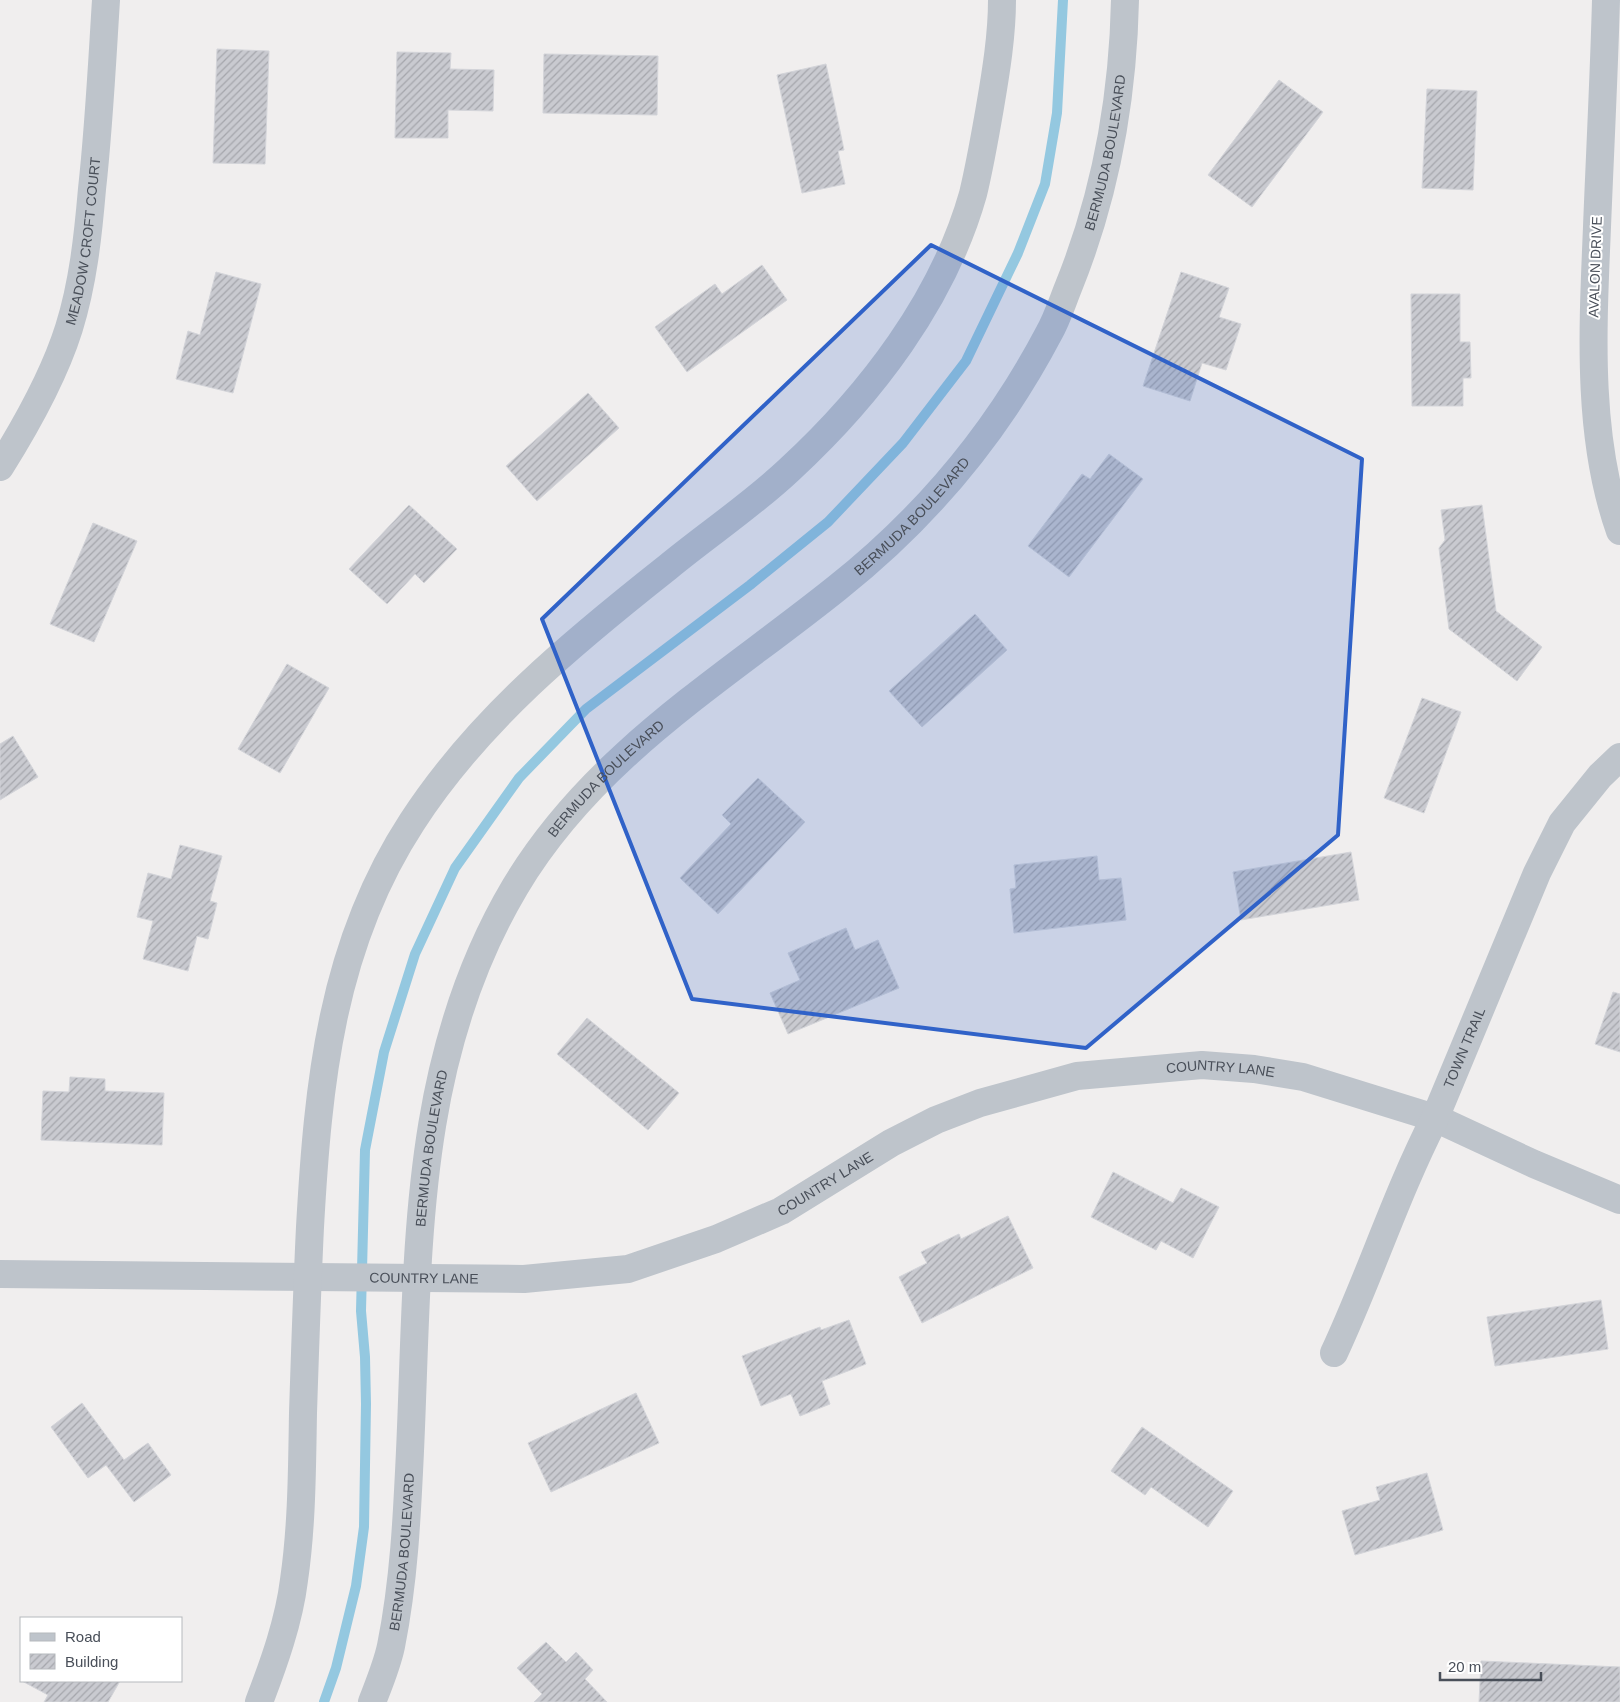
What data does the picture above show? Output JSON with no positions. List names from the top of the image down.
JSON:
{
  "streets": {
    "street": [
      "BERMUDA BOULEVARD",
      "MEADOW CROFT COURT",
      "AVALON DRIVE",
      "TOWN TRAIL",
      "COUNTRY LANE"
    ]
  },
  "crossings": [
    ["BERMUDA BOULEVARD", "COUNTRY LANE"],
    ["TOWN TRAIL", "COUNTRY LANE"]
  ],
  "legend": ["Road", "Building"],
  "scale_bar": "20 m"
}
